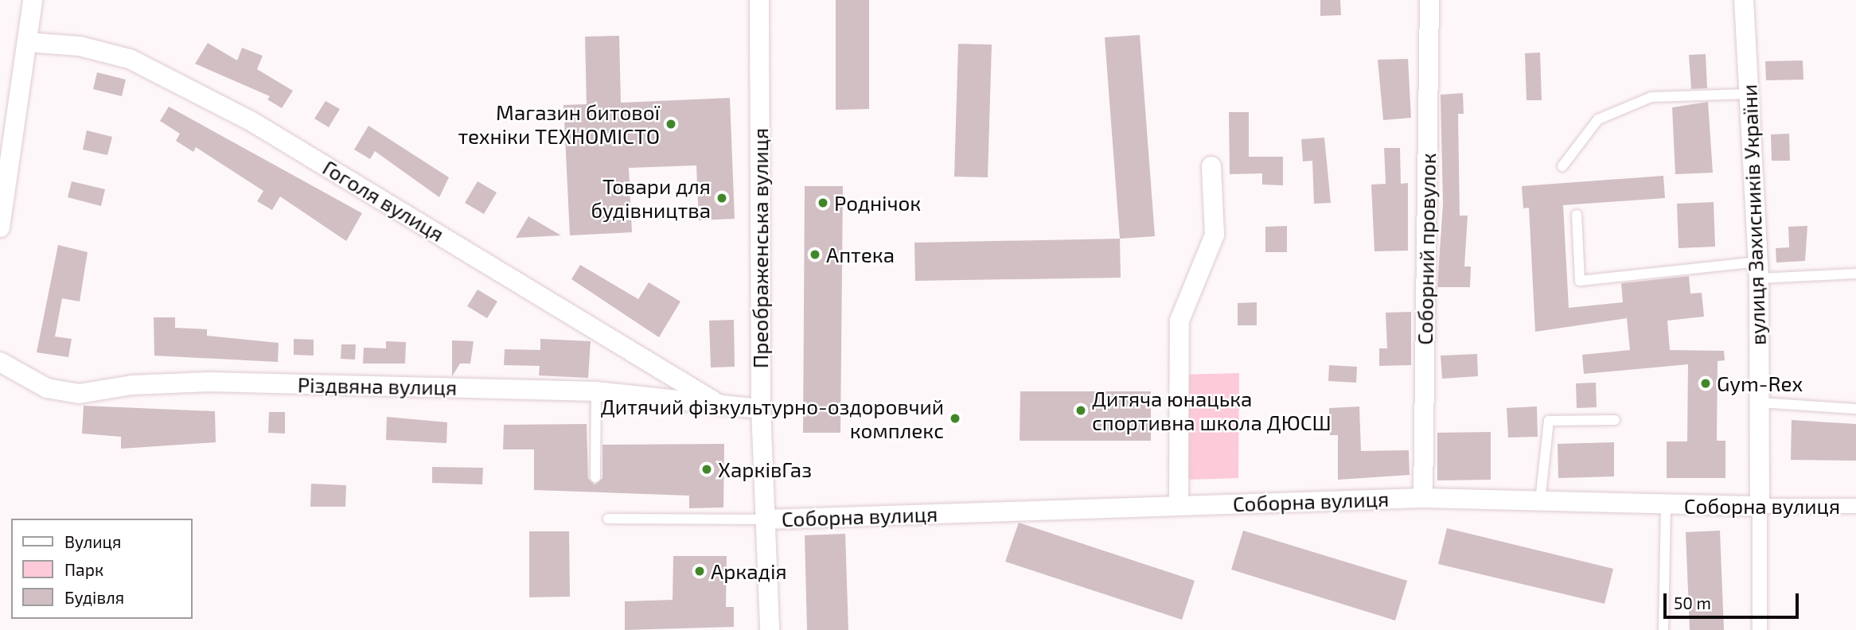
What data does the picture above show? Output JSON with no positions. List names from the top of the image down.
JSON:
{
  "streets": {
    "street": [
      "Гоголя вулиця",
      "вулиця Захисників України",
      "Преображенська вулиця",
      "Соборний провулок",
      "Різдвяна вулиця",
      "Соборна вулиця"
    ]
  },
  "crossings": [
    ["Гоголя вулиця", "Різдвяна вулиця"],
    ["вулиця Захисників України", "Соборна вулиця"],
    ["Преображенська вулиця", "Різдвяна вулиця"],
    ["Преображенська вулиця", "Соборна вулиця"],
    ["Соборний провулок", "Соборна вулиця"]
  ],
  "places": [
    "Магазин битової техніки ТЕХНОМІСТО",
    "Товари для будівництва",
    "Роднічок",
    "Аптека",
    "Gym-Rex",
    "Дитяча юнацька спортивна школа ДЮСШ",
    "Дитячий фізкультурно-оздоровчий комплекс",
    "ХарківГаз",
    "Аркадія"
  ],
  "legend": ["Вулиця", "Парк", "Будівля"],
  "scale_bar": "50 m"
}
